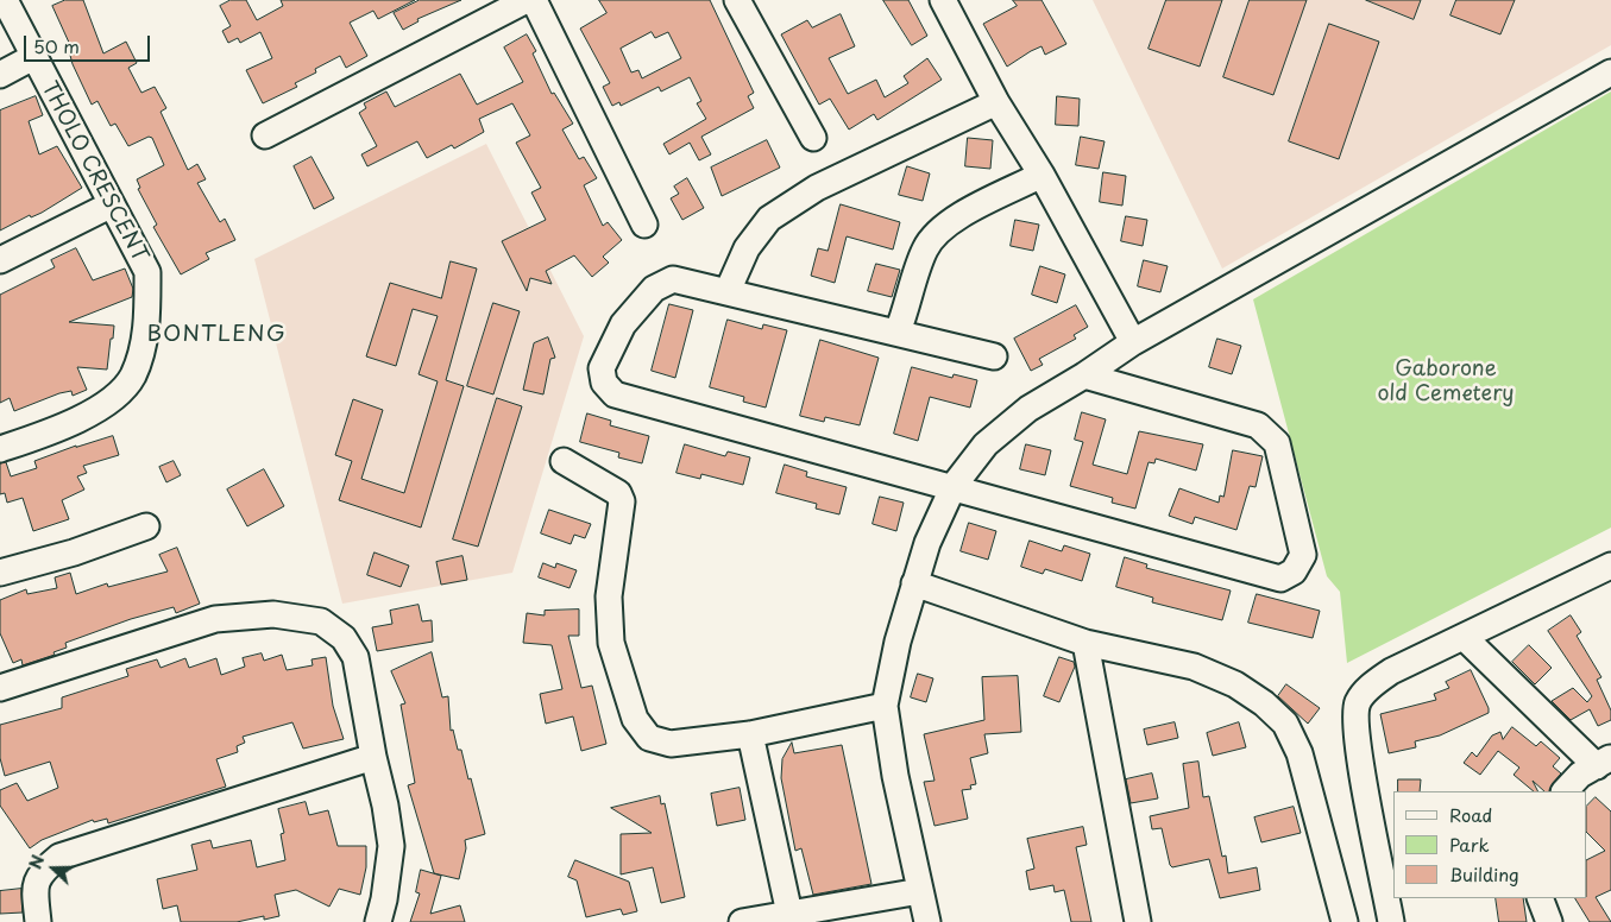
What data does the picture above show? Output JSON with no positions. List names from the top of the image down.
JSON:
{
  "streets": {
    "street": ["THOLO CRESCENT"]
  },
  "districts": ["BONTLENG"],
  "parks": ["Gaborone old Cemetery"],
  "legend": ["Road", "Park", "Building"],
  "scale_bar": "50 m",
  "north": "left"
}
